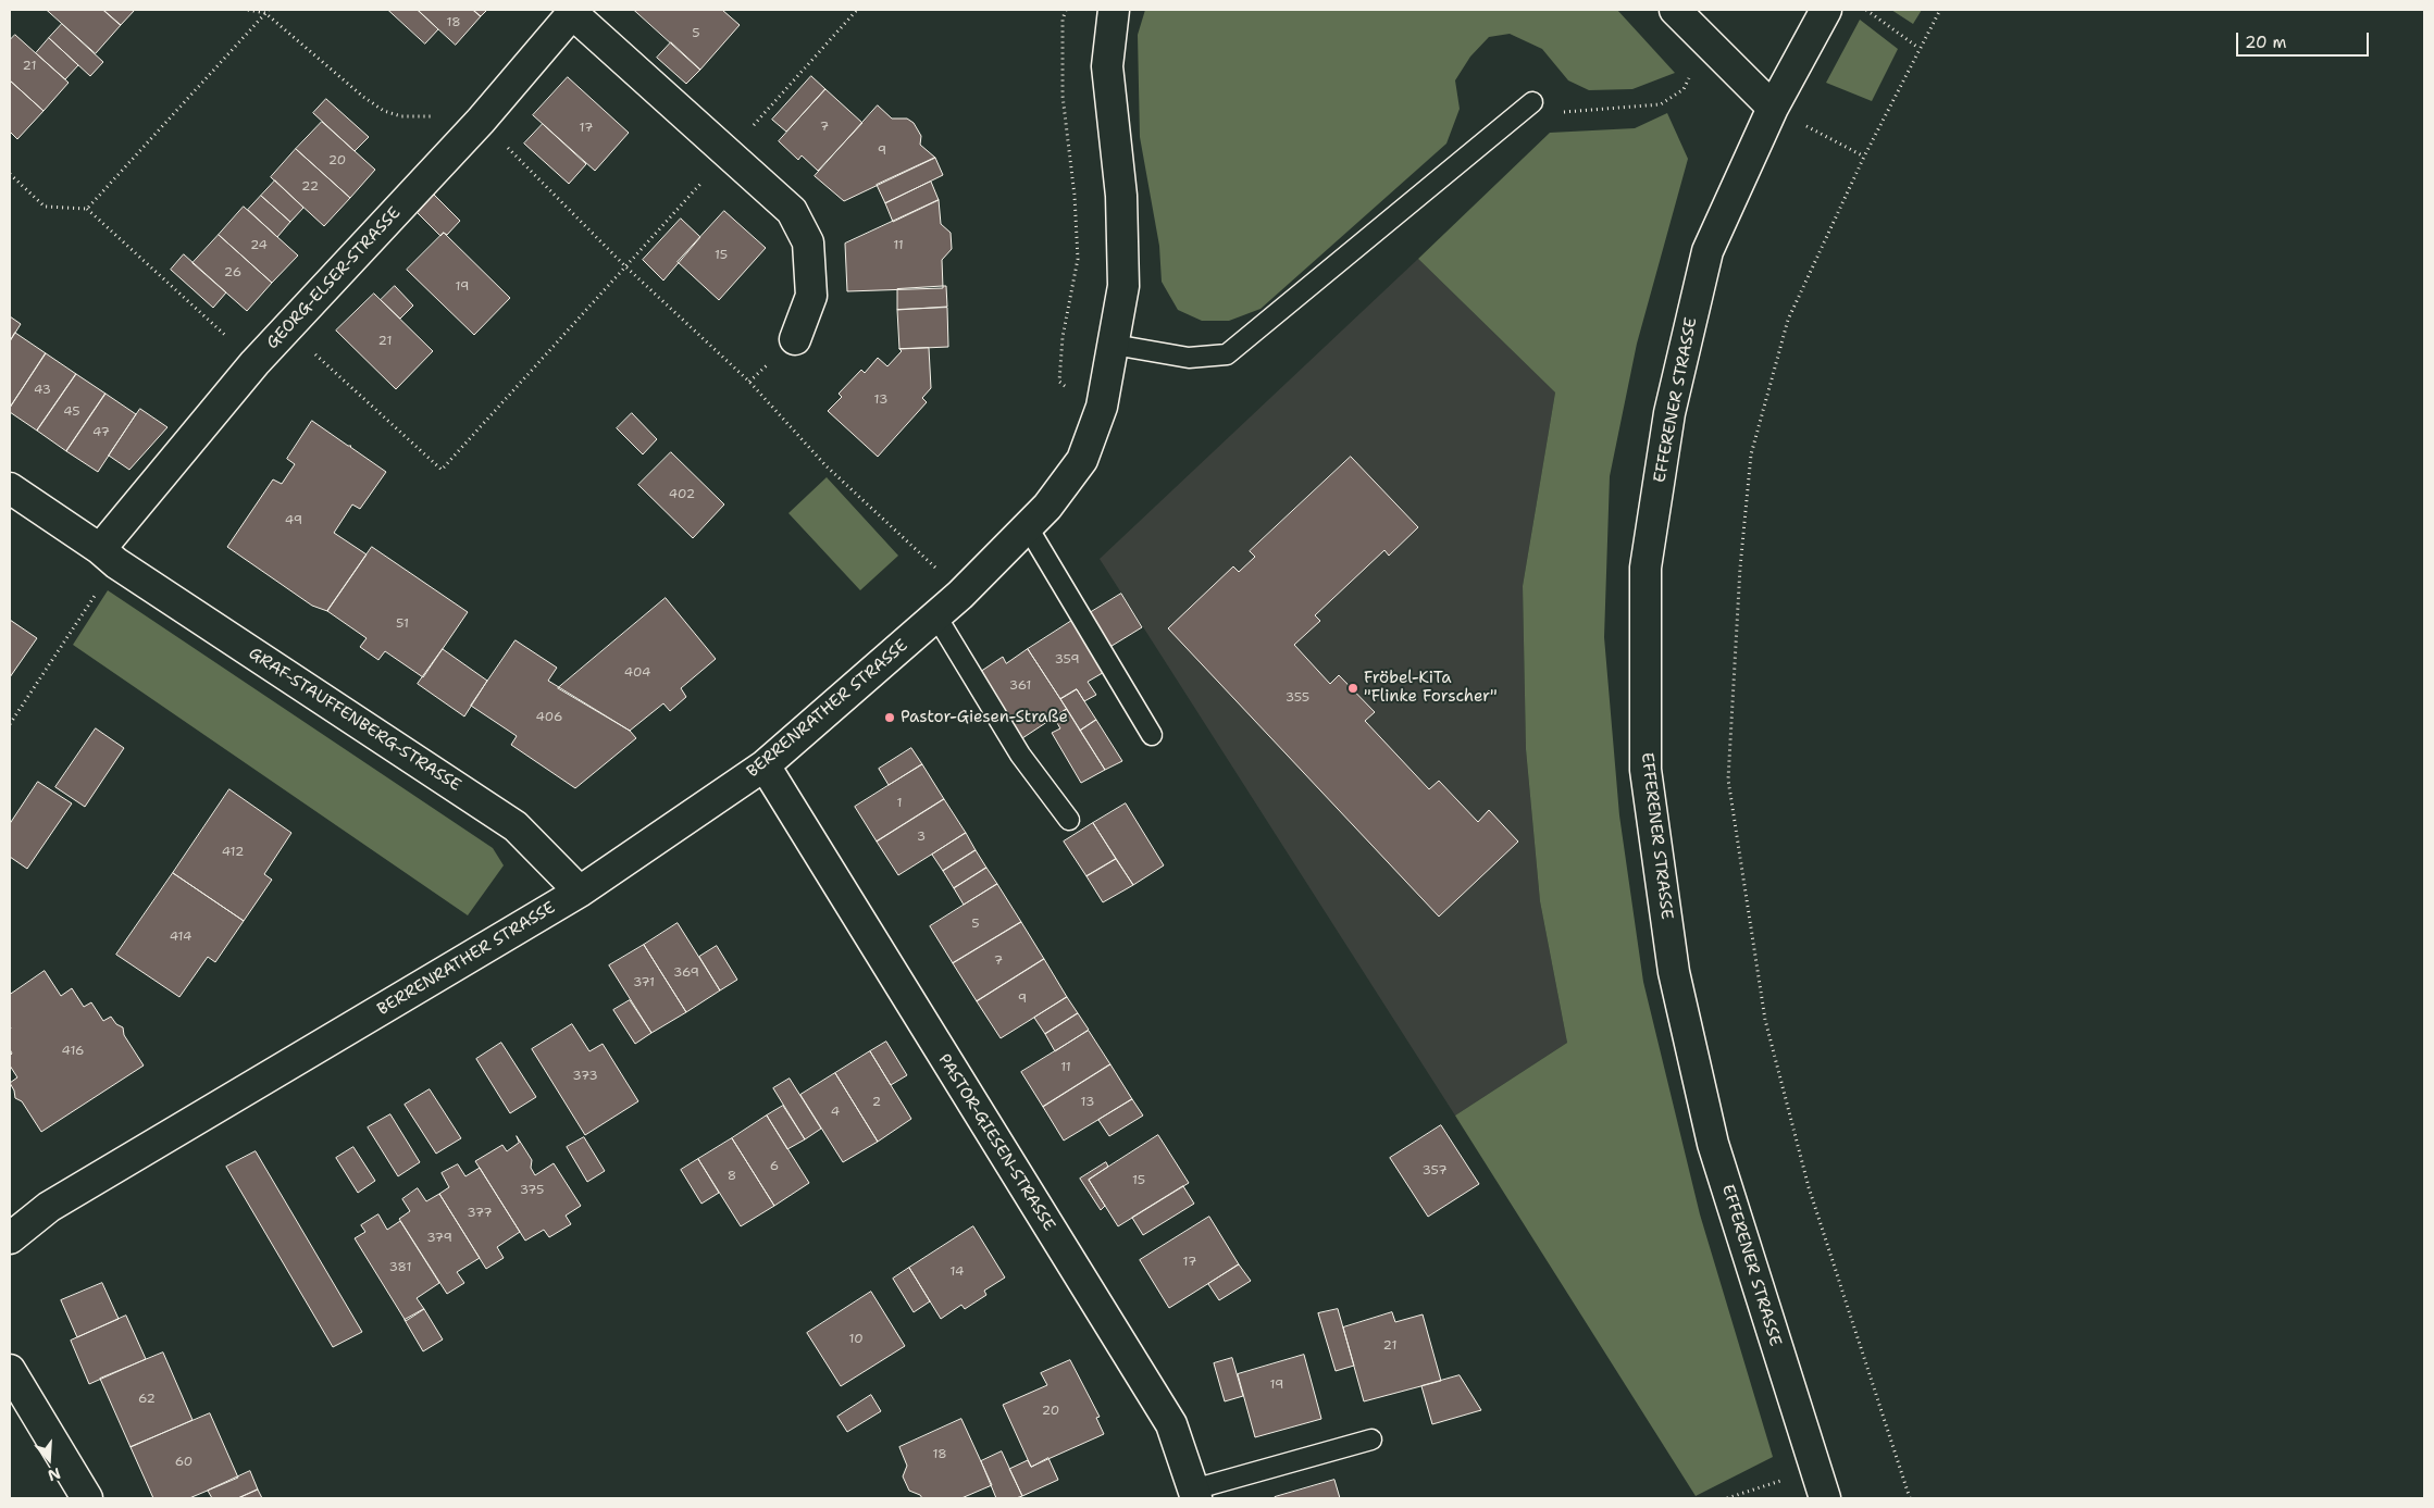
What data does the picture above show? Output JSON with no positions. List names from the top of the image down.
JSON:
{
  "streets": {
    "street": [
      "GEORG-ELSER-STRASSE",
      "EFFERENER STRASSE",
      "BERRENRATHER STRASSE",
      "GRAF-STAUFFENBERG-STRASSE",
      "PASTOR-GIESEN-STRASSE"
    ]
  },
  "crossings": [
    ["GEORG-ELSER-STRASSE", "GRAF-STAUFFENBERG-STRASSE"],
    ["BERRENRATHER STRASSE", "GRAF-STAUFFENBERG-STRASSE"],
    ["BERRENRATHER STRASSE", "PASTOR-GIESEN-STRASSE"]
  ],
  "places": ["Fröbel-KiTa \"Flinke Forscher\"", "Pastor-Giesen-Straße"],
  "house_numbers": [
    "18",
    "5",
    "21",
    "7",
    "17",
    "9",
    "20",
    "22",
    "24",
    "11",
    "15",
    "26",
    "19",
    "21",
    "43",
    "13",
    "45",
    "47",
    "402",
    "49",
    "51",
    "359",
    "404",
    "361",
    "355",
    "406",
    "1",
    "3",
    "412",
    "5",
    "414",
    "7",
    "369",
    "371",
    "9",
    "416",
    "11",
    "373",
    "2",
    "13",
    "4",
    "6",
    "357",
    "8",
    "15",
    "375",
    "377",
    "379",
    "17",
    "381",
    "14",
    "10",
    "21",
    "19",
    "62",
    "20",
    "18",
    "60"
  ],
  "scale_bar": "20 m",
  "north": "bottom"
}
